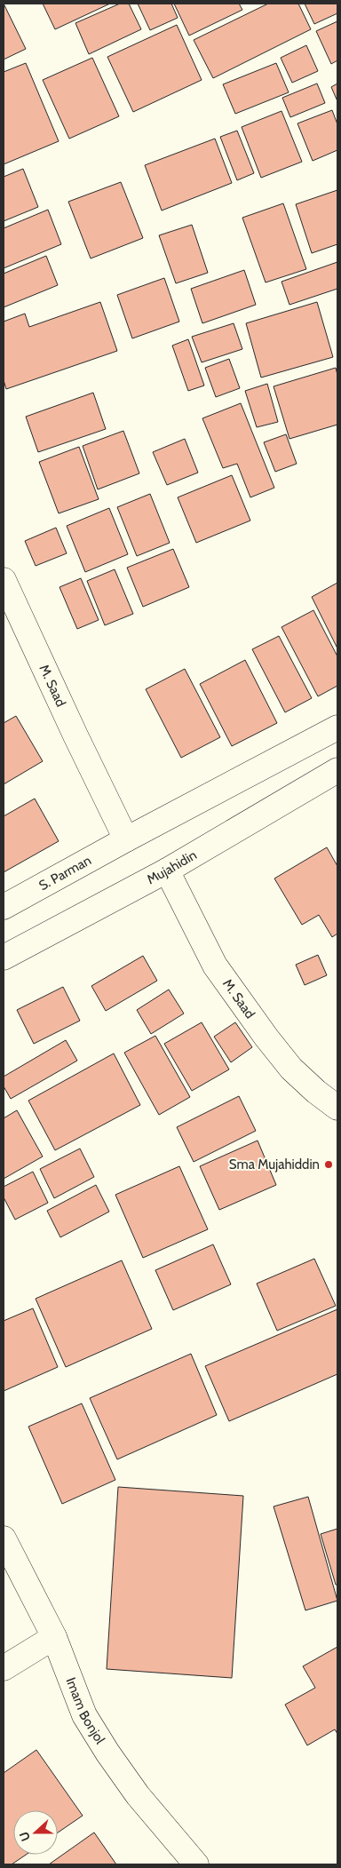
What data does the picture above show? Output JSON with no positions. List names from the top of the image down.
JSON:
{
  "streets": {
    "street": [
      "M. Saad",
      "Mujahidin",
      "S. Parman",
      "Imam Bonjol"
    ]
  },
  "crossings": [
    ["M. Saad", "Mujahidin"],
    ["M. Saad", "S. Parman"]
  ],
  "places": ["Sma Mujahiddin"],
  "north": "left"
}
